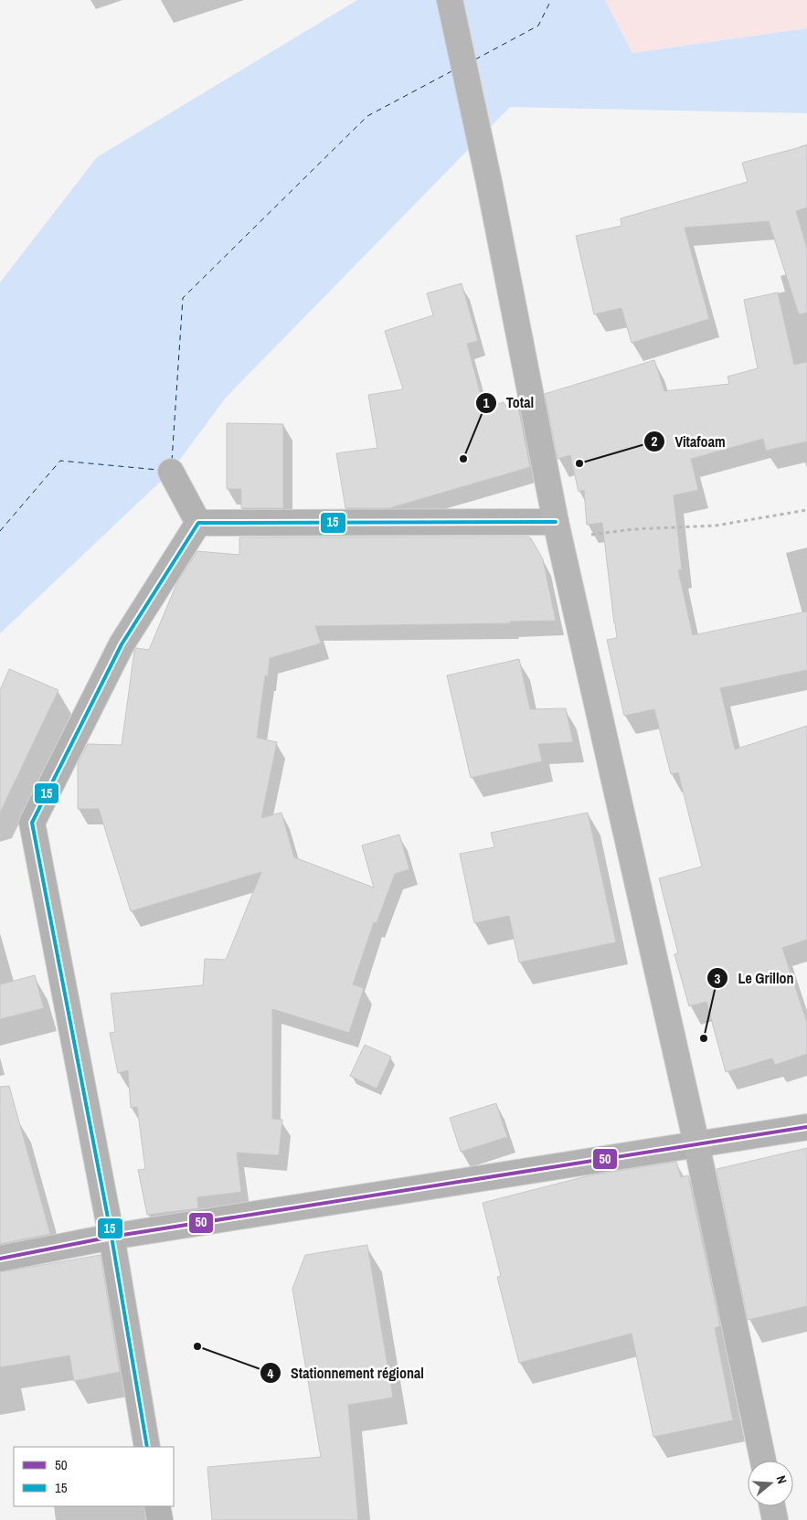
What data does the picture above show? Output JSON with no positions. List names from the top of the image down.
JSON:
{
  "places": [
    "Total",
    "Vitafoam",
    "Le Grillon",
    "Stationnement régional"
  ],
  "lines": ["transit line 15", "transit line 50"],
  "legend": ["50", "15"],
  "north": "right"
}
